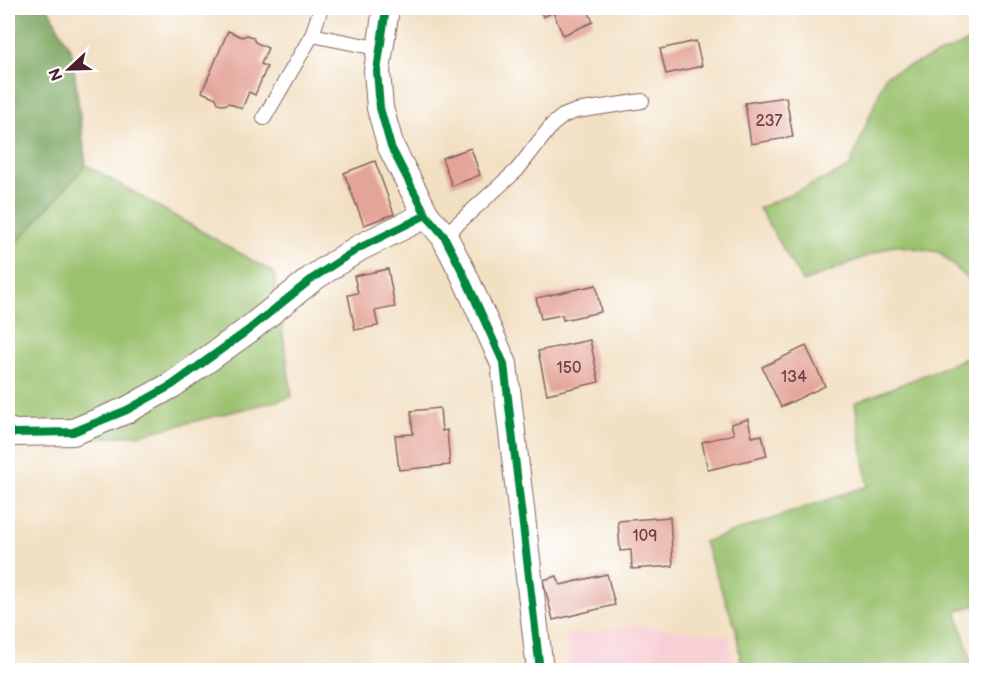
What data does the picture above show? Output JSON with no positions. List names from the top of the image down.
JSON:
{
  "house_numbers": [
    "237",
    "150",
    "134",
    "109"
  ],
  "north": "left"
}
